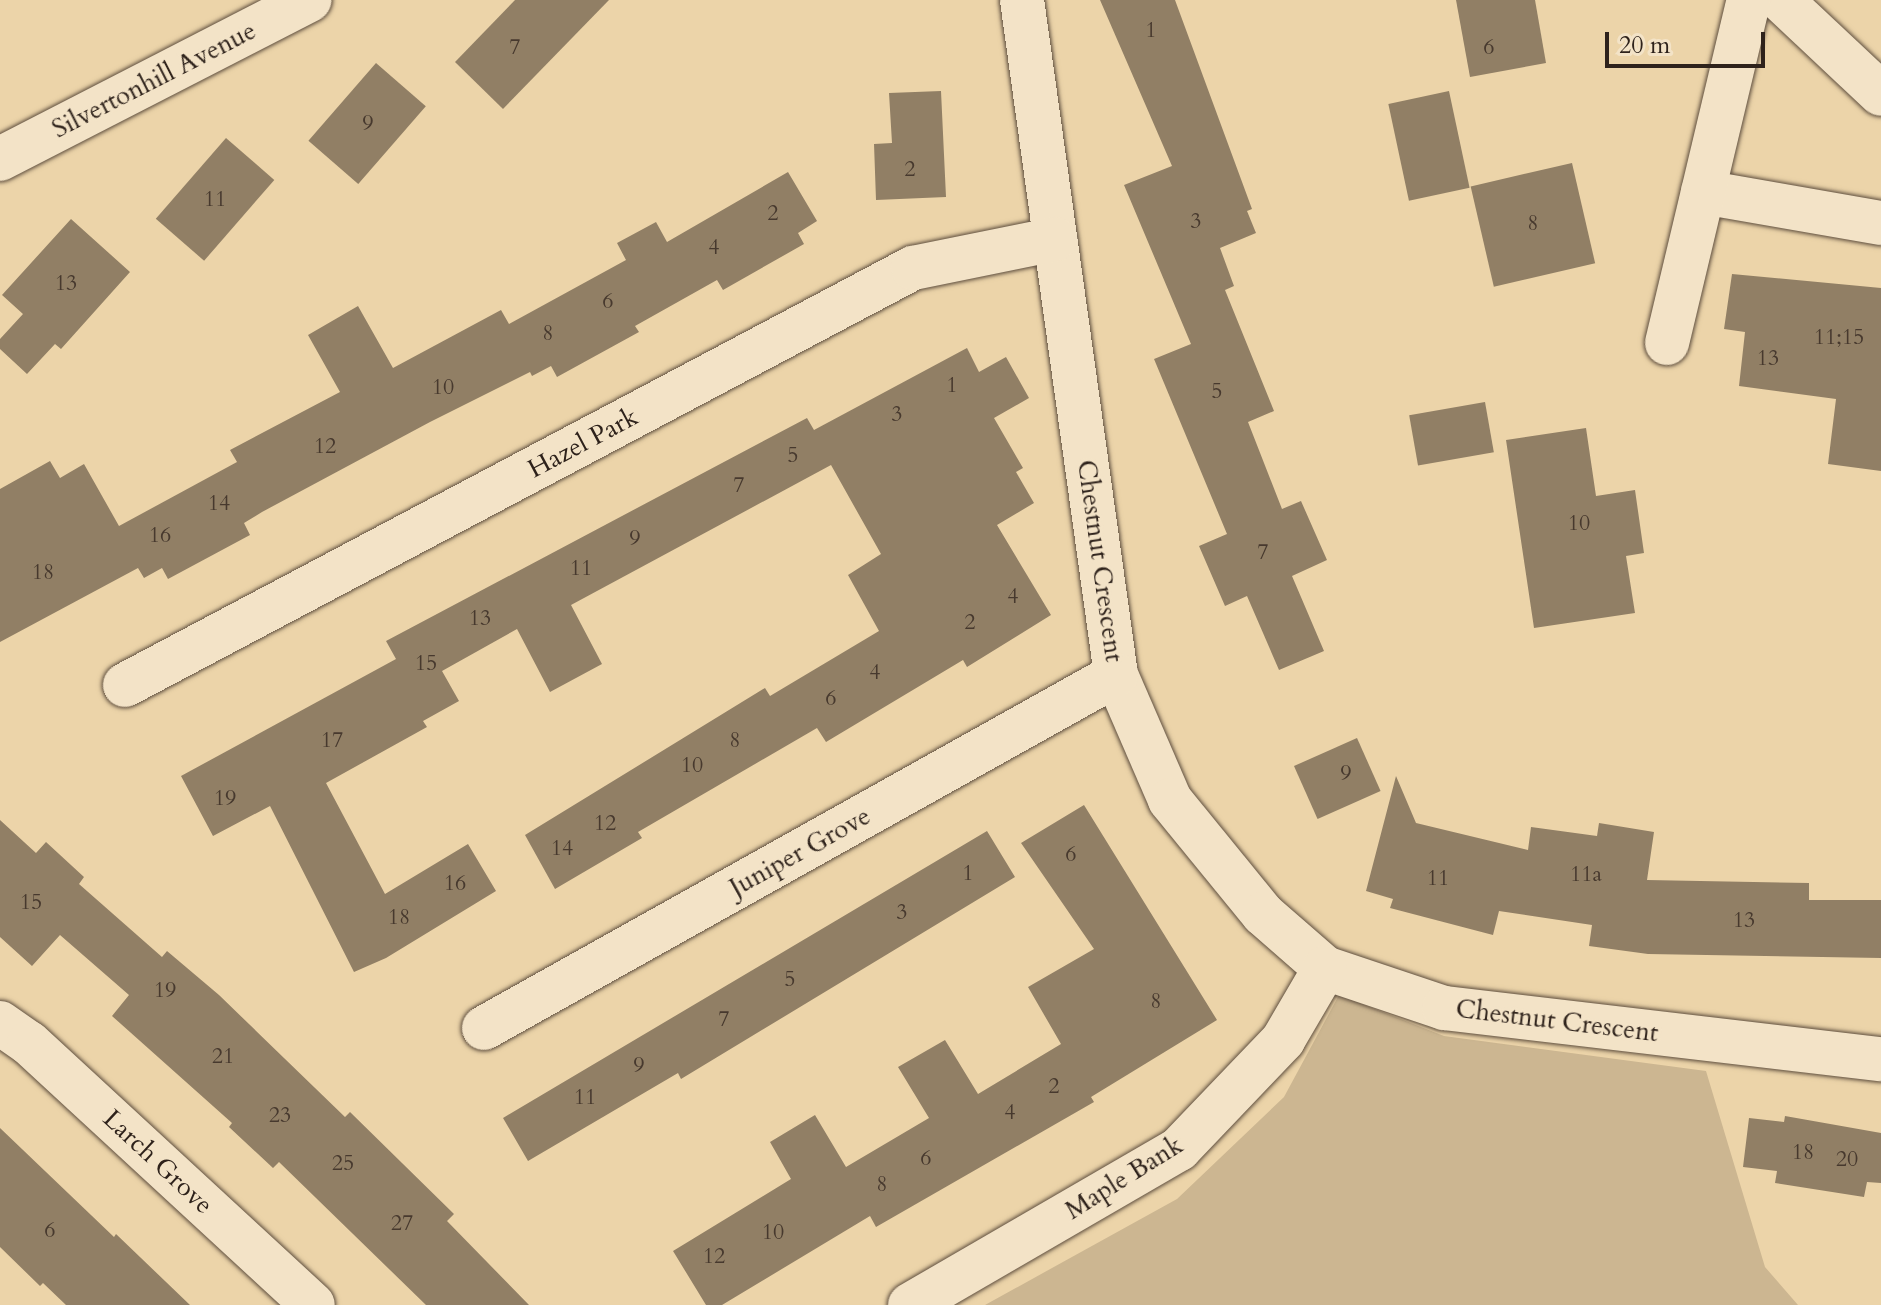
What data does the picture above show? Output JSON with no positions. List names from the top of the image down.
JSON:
{
  "streets": {
    "street": [
      "Silvertonhill Avenue",
      "Hazel Park",
      "Chestnut Crescent",
      "Juniper Grove",
      "Larch Grove",
      "Maple Bank"
    ]
  },
  "crossings": [
    ["Hazel Park", "Chestnut Crescent"],
    ["Chestnut Crescent", "Juniper Grove"],
    ["Chestnut Crescent", "Maple Bank"]
  ],
  "house_numbers": [
    "1",
    "7",
    "6",
    "9",
    "2",
    "11",
    "2",
    "3",
    "8",
    "4",
    "13",
    "6",
    "8",
    "11;15",
    "13",
    "1",
    "10",
    "5",
    "3",
    "12",
    "5",
    "7",
    "14",
    "10",
    "16",
    "9",
    "7",
    "11",
    "18",
    "4",
    "13",
    "2",
    "15",
    "4",
    "6",
    "17",
    "8",
    "10",
    "9",
    "19",
    "12",
    "14",
    "6",
    "1",
    "11a",
    "11",
    "16",
    "15",
    "3",
    "18",
    "13",
    "5",
    "19",
    "8",
    "7",
    "21",
    "9",
    "2",
    "11",
    "4",
    "23",
    "18",
    "6",
    "20",
    "25",
    "8",
    "27",
    "6",
    "10",
    "12"
  ],
  "scale_bar": "20 m"
}
